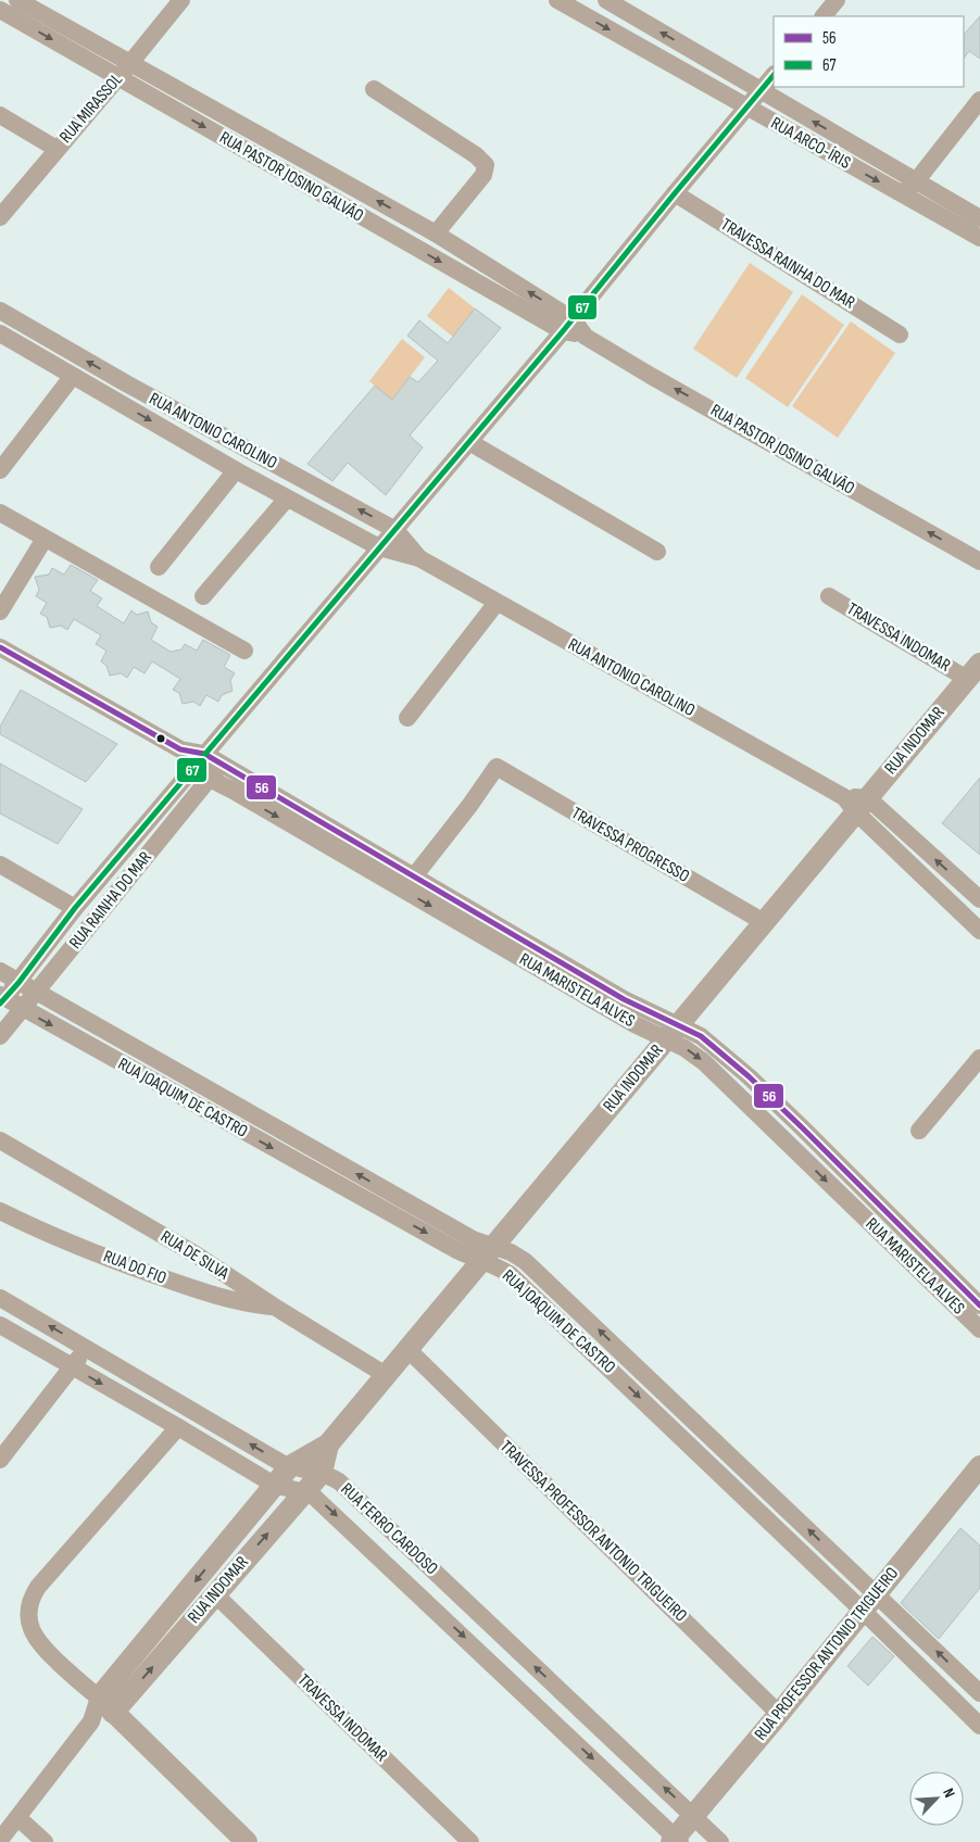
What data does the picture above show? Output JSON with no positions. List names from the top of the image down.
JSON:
{
  "streets": {
    "street": [
      "RUA MIRASSOL",
      "RUA ARCO-ÍRIS",
      "RUA PASTOR JOSINO GALVÃO",
      "TRAVESSA RAINHA DO MAR",
      "RUA ANTONIO CAROLINO",
      "TRAVESSA INDOMAR",
      "RUA INDOMAR",
      "TRAVESSA PROGRESSO",
      "RUA RAINHA DO MAR",
      "RUA MARISTELA ALVES",
      "RUA JOAQUIM DE CASTRO",
      "RUA DE SILVA",
      "RUA DO FIO",
      "RUA FERRO CARDOSO",
      "TRAVESSA PROFESSOR ANTONIO TRIGUEIRO",
      "RUA PROFESSOR ANTONIO TRIGUEIRO"
    ]
  },
  "crossings": [
    ["RUA MIRASSOL", "RUA PASTOR JOSINO GALVÃO"],
    ["RUA ARCO-ÍRIS", "RUA RAINHA DO MAR"],
    ["RUA PASTOR JOSINO GALVÃO", "RUA RAINHA DO MAR"],
    ["TRAVESSA RAINHA DO MAR", "RUA RAINHA DO MAR"],
    ["RUA ANTONIO CAROLINO", "RUA INDOMAR"],
    ["RUA ANTONIO CAROLINO", "RUA RAINHA DO MAR"],
    ["TRAVESSA INDOMAR", "RUA INDOMAR"],
    ["RUA INDOMAR", "TRAVESSA PROGRESSO"],
    ["RUA INDOMAR", "RUA MARISTELA ALVES"],
    ["RUA INDOMAR", "RUA JOAQUIM DE CASTRO"],
    ["RUA INDOMAR", "RUA DE SILVA"],
    ["RUA INDOMAR", "RUA FERRO CARDOSO"],
    ["RUA INDOMAR", "TRAVESSA PROFESSOR ANTONIO TRIGUEIRO"],
    ["TRAVESSA PROGRESSO", "RUA MARISTELA ALVES"],
    ["RUA RAINHA DO MAR", "RUA MARISTELA ALVES"],
    ["RUA RAINHA DO MAR", "RUA JOAQUIM DE CASTRO"],
    ["RUA JOAQUIM DE CASTRO", "RUA PROFESSOR ANTONIO TRIGUEIRO"],
    ["RUA DE SILVA", "RUA DO FIO"],
    ["RUA FERRO CARDOSO", "RUA PROFESSOR ANTONIO TRIGUEIRO"],
    ["TRAVESSA PROFESSOR ANTONIO TRIGUEIRO", "RUA PROFESSOR ANTONIO TRIGUEIRO"]
  ],
  "lines": ["transit line 67", "transit line 56"],
  "legend": ["56", "67"],
  "north": "top right"
}
